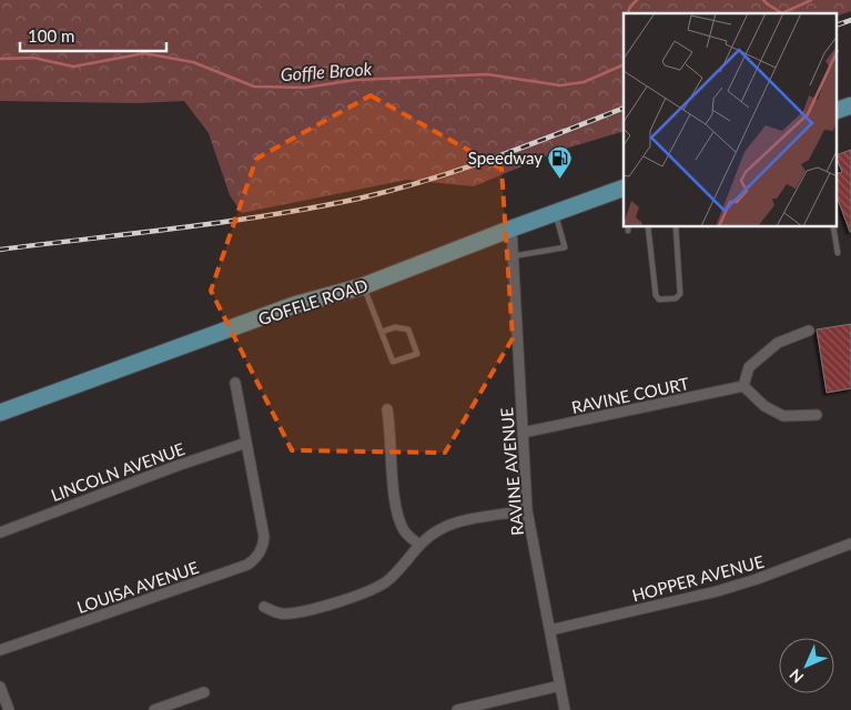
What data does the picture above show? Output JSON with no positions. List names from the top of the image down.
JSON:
{
  "streets": {
    "main road": ["GOFFLE ROAD"],
    "street": [
      "RAVINE COURT",
      "LINCOLN AVENUE",
      "RAVINE AVENUE",
      "HOPPER AVENUE",
      "LOUISA AVENUE"
    ]
  },
  "crossings": [
    ["GOFFLE ROAD", "RAVINE AVENUE"],
    ["RAVINE COURT", "RAVINE AVENUE"],
    ["LINCOLN AVENUE", "LOUISA AVENUE"],
    ["RAVINE AVENUE", "HOPPER AVENUE"]
  ],
  "water": ["Goffle Brook"],
  "places": {
    "fuel station": ["Speedway"]
  },
  "scale_bar": "100 m",
  "north": "bottom left"
}
